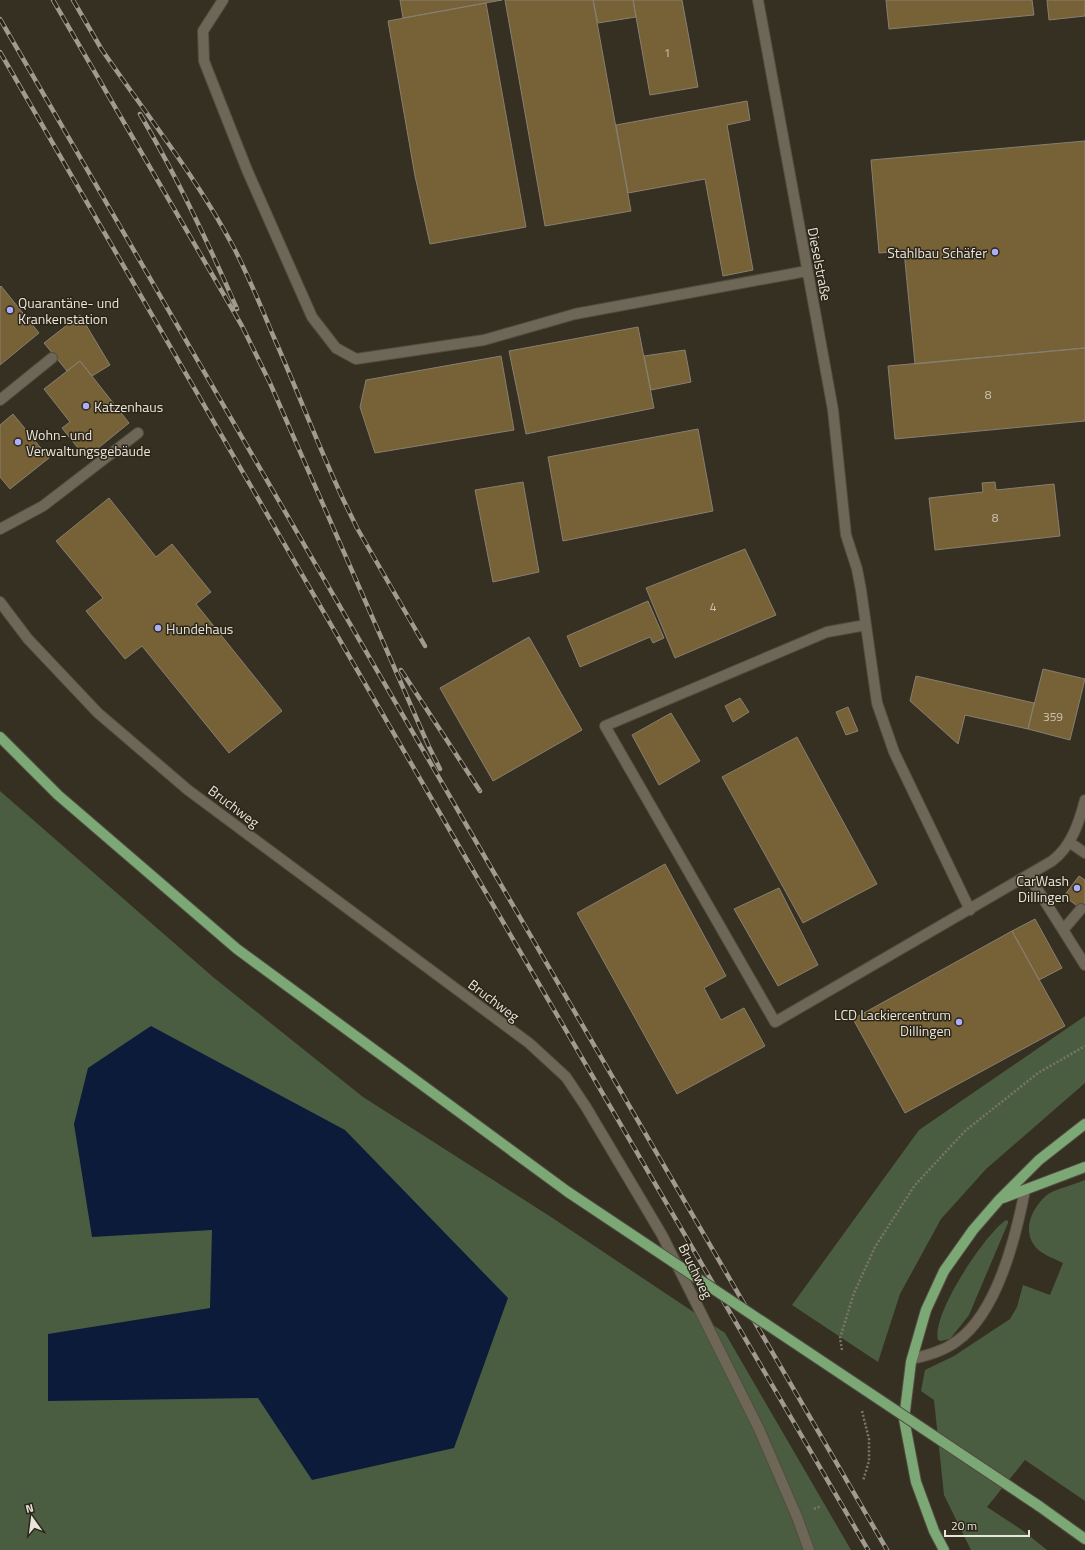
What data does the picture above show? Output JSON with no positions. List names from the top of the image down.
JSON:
{
  "streets": {
    "street": ["Dieselstraße", "Bruchweg"]
  },
  "places": [
    "Stahlbau Schäfer",
    "Quarantäne- und Krankenstation",
    "Katzenhaus",
    "Wohn- und Verwaltungsgebäude",
    "Hundehaus",
    "CarWash Dillingen",
    "LCD Lackiercentrum Dillingen"
  ],
  "house_numbers": [
    "1",
    "8",
    "8",
    "4",
    "359"
  ],
  "scale_bar": "20 m",
  "north": "top"
}
